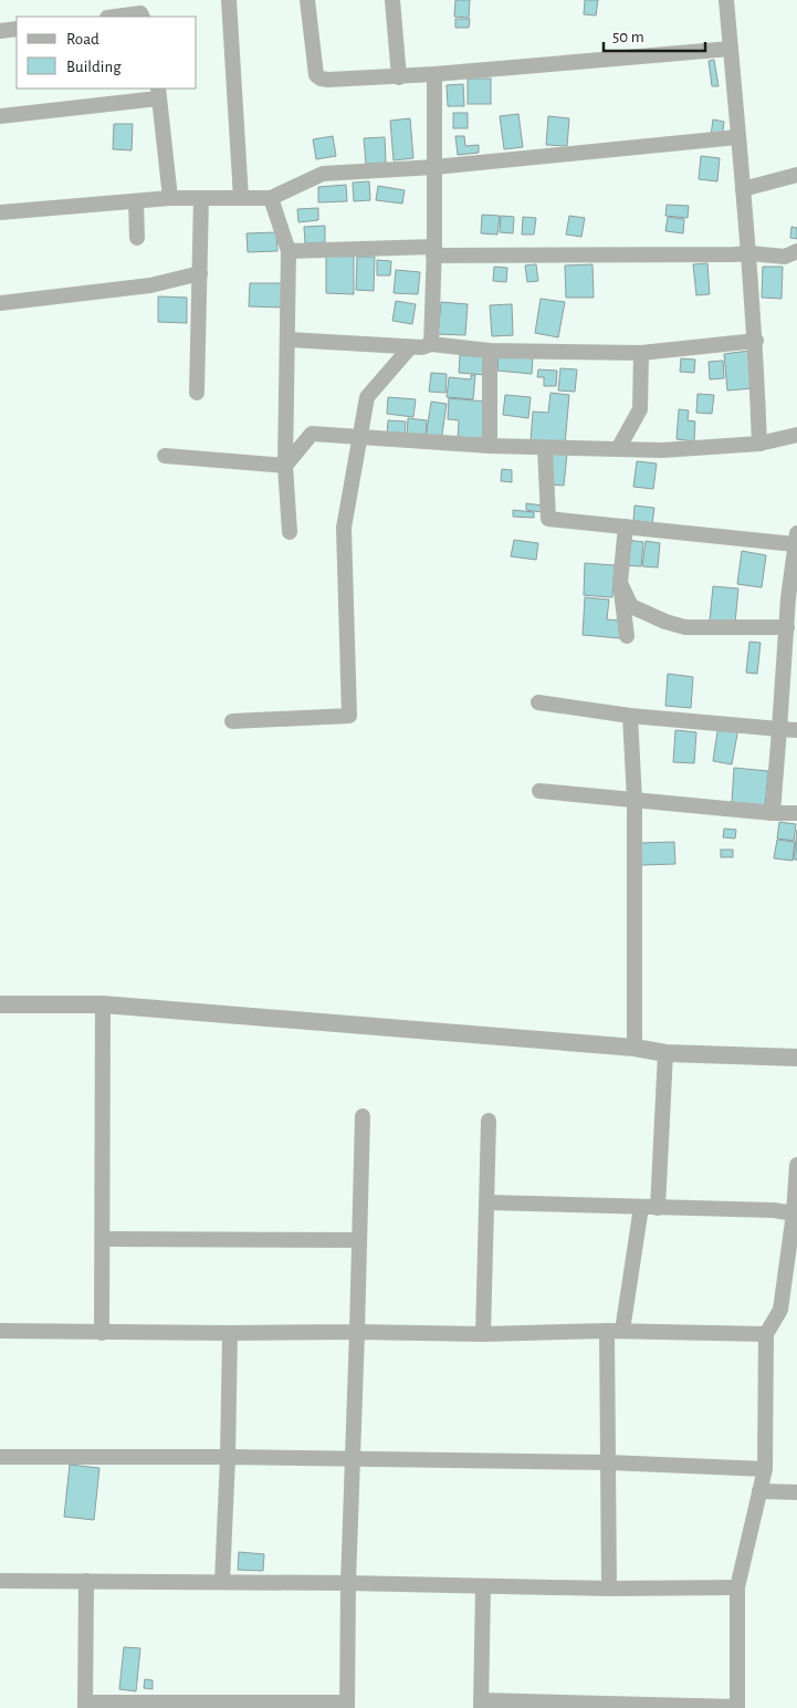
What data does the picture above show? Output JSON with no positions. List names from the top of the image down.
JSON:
{
  "legend": ["Road", "Building"],
  "scale_bar": "50 m"
}
